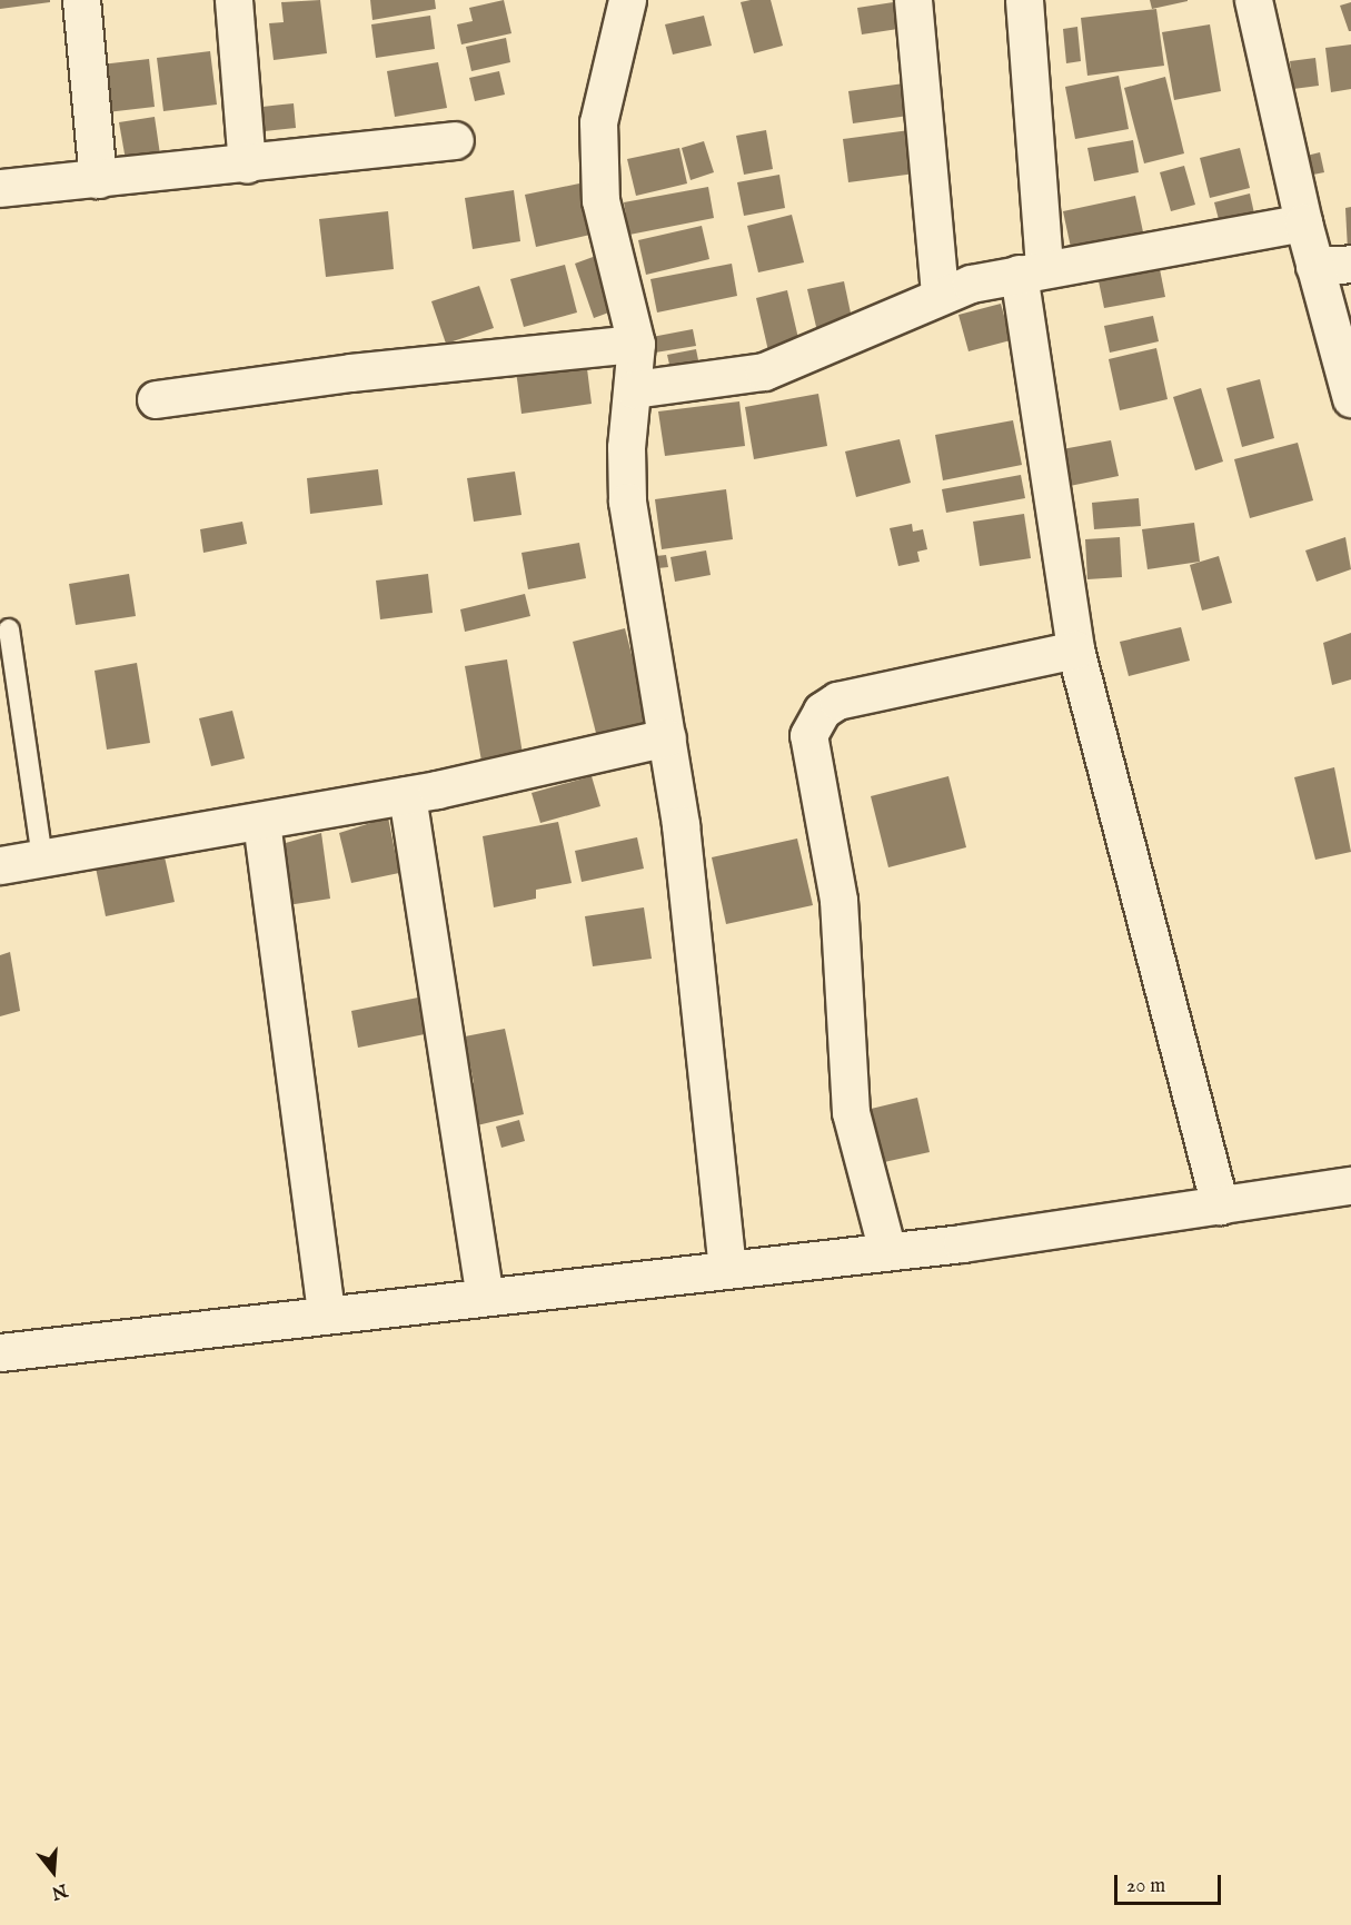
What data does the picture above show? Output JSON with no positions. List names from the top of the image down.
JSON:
{
  "scale_bar": "20 m",
  "north": "bottom"
}
